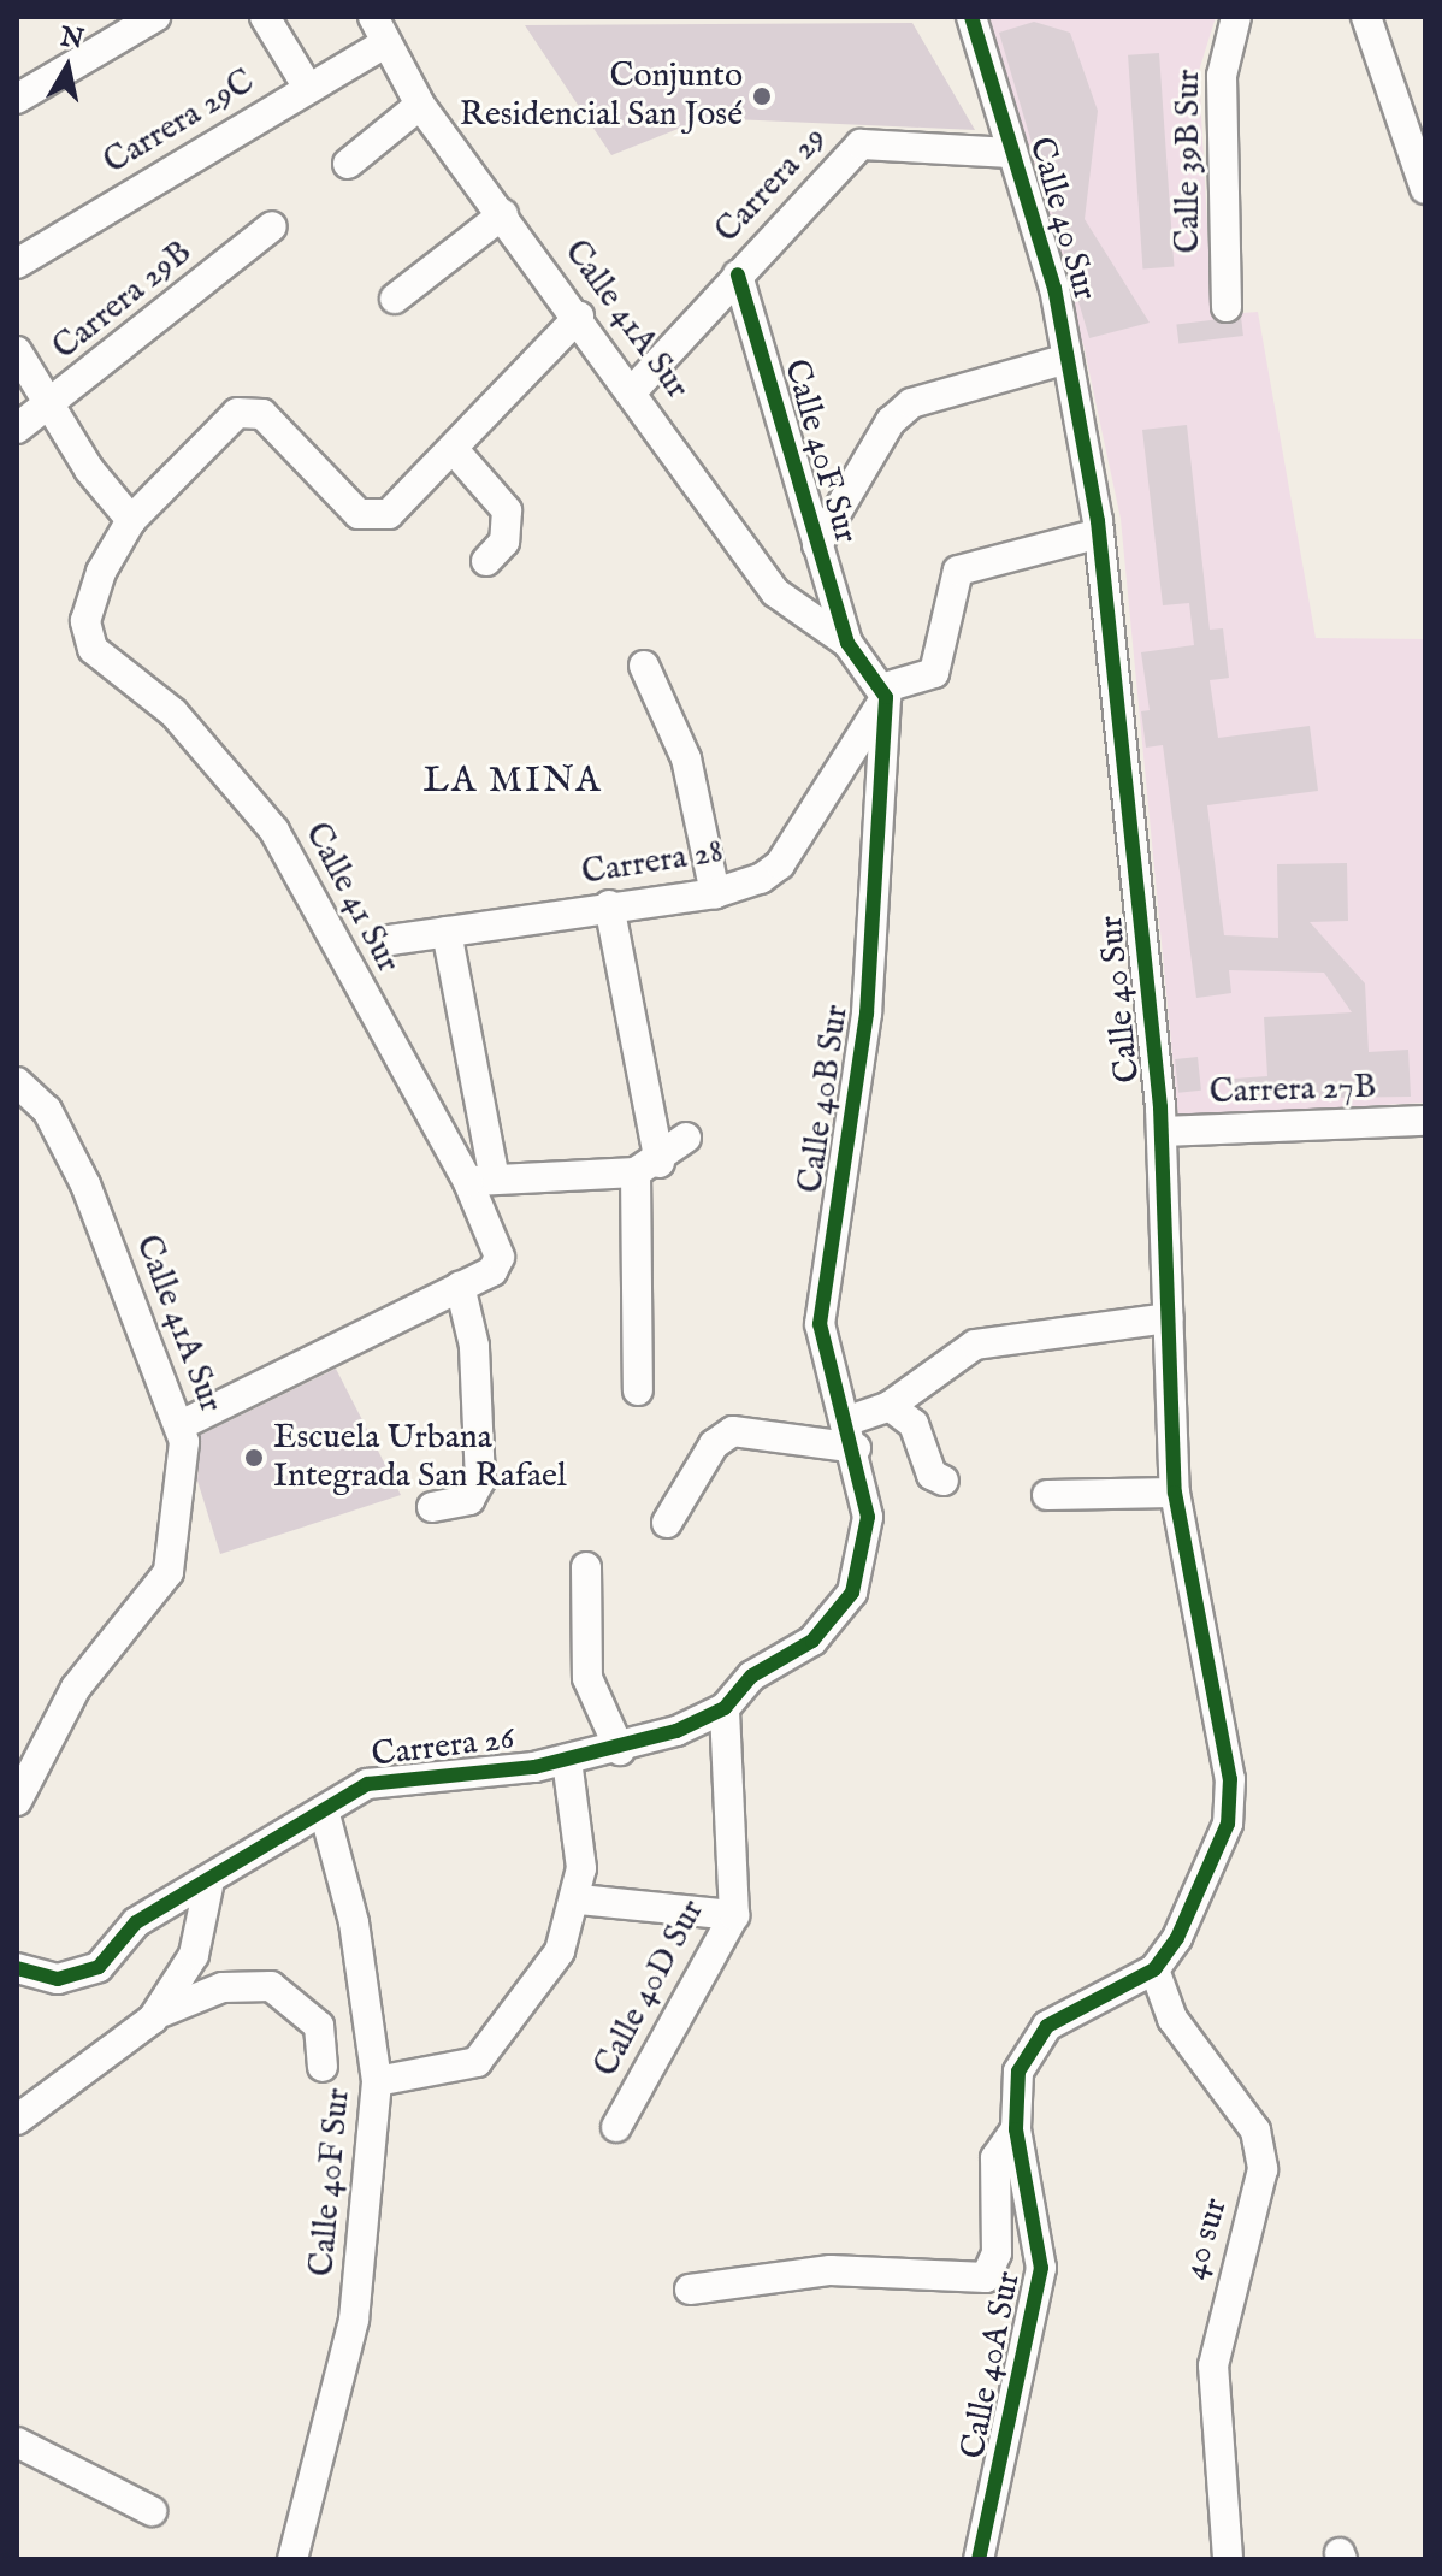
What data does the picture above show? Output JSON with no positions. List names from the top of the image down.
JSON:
{
  "streets": {
    "street": [
      "Carrera 29C",
      "Calle 39B Sur",
      "Carrera 29",
      "Calle 40 Sur",
      "Carrera 29B",
      "Calle 41A Sur",
      "Calle 40F Sur",
      "Carrera 28",
      "Calle 41 Sur",
      "Carrera 27B",
      "Calle 40B Sur",
      "Carrera 26",
      "Calle 40D Sur",
      "40 sur",
      "Calle 40A Sur"
    ]
  },
  "crossings": [
    ["Carrera 29C", "Calle 41A Sur"],
    ["Carrera 29", "Calle 40 Sur"],
    ["Carrera 29", "Calle 41A Sur"],
    ["Carrera 29", "Calle 40F Sur"],
    ["Calle 40 Sur", "Carrera 27B"],
    ["Calle 40 Sur", "40 sur"],
    ["Calle 40 Sur", "Calle 40A Sur"],
    ["Calle 41A Sur", "Calle 40F Sur"],
    ["Calle 40F Sur", "Carrera 26"],
    ["Carrera 28", "Calle 40B Sur"],
    ["Calle 40B Sur", "Carrera 26"],
    ["Carrera 26", "Calle 40D Sur"],
    ["40 sur", "Calle 40A Sur"]
  ],
  "districts": ["LA MINA"],
  "places": ["Conjunto Residencial San José", "Escuela Urbana Integrada San Rafael"],
  "north": "top"
}
